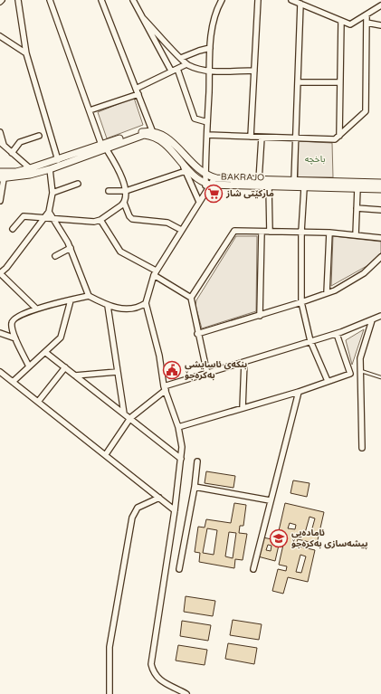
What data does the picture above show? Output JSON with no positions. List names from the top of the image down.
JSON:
{
  "streets": {
    "street": ["BAKRAJO"]
  },
  "parks": ["باخچە"],
  "places": {
    "supermarket": ["مارکێتی شاز"],
    "public building": ["بنکەی ئاسایشی بەکرەجۆ"],
    "school or university": ["ئامادەیی پیشەسازی بەکرەجۆ"]
  }
}
